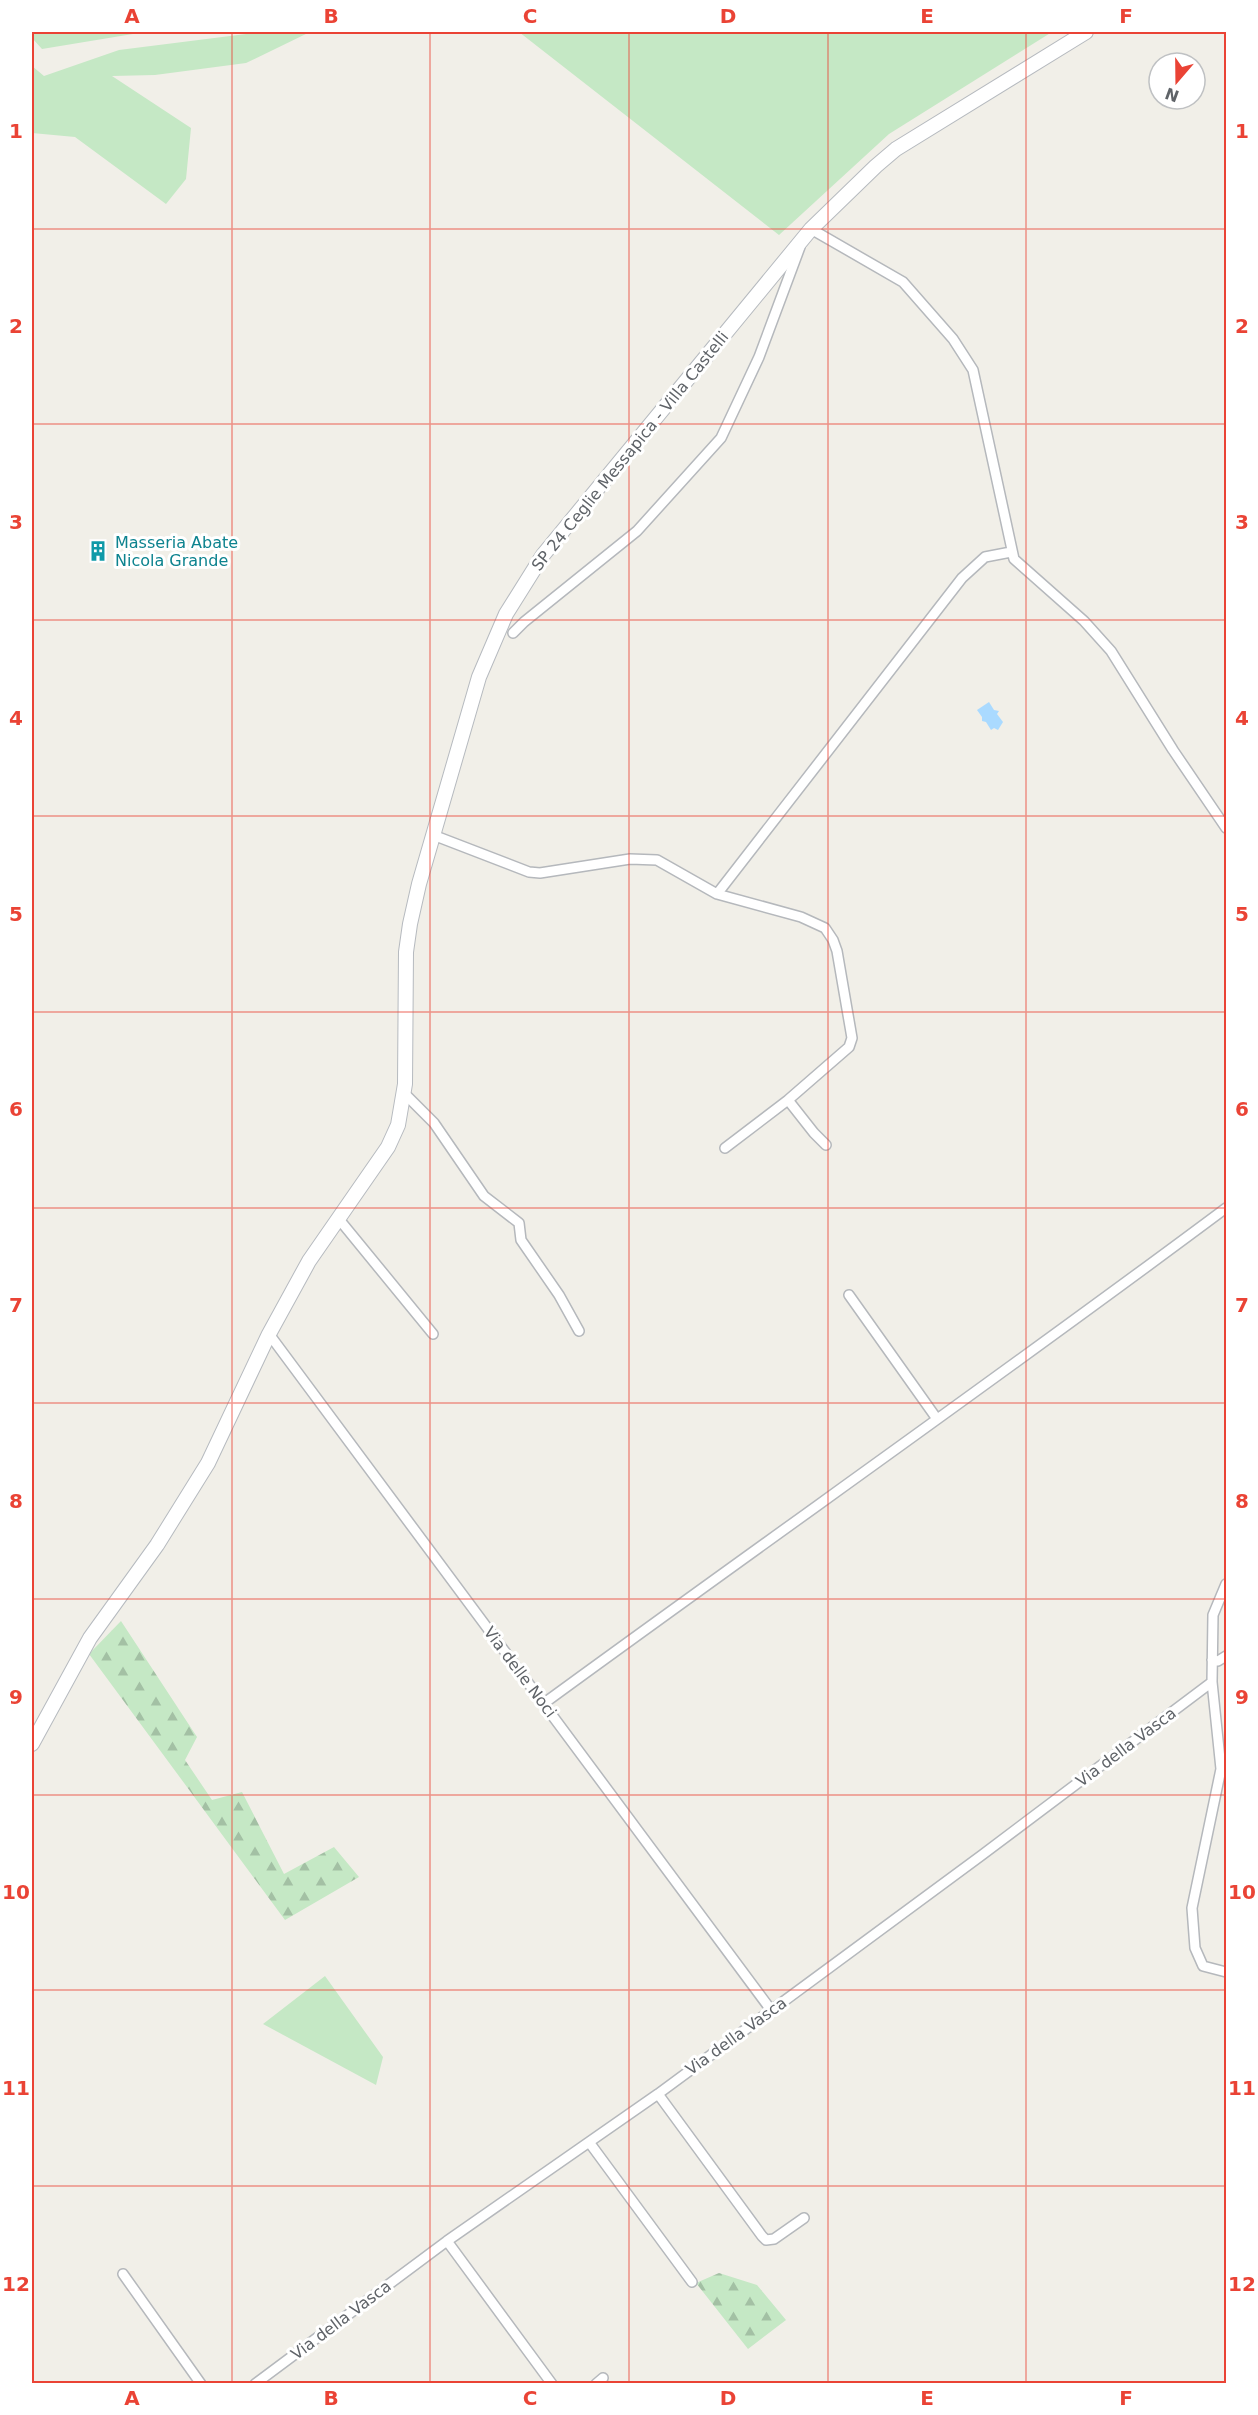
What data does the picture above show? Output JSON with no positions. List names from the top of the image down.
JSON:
{
  "streets": {
    "main road": ["SP 24 Ceglie Messapica - Villa Castelli"],
    "street": ["Via delle Noci", "Via della Vasca"]
  },
  "crossings": [
    ["SP 24 Ceglie Messapica - Villa Castelli", "Via delle Noci"],
    ["Via delle Noci", "Via della Vasca"]
  ],
  "places": {
    "building": ["Masseria Abate Nicola Grande"]
  },
  "north": "bottom",
  "grid": {
    "columns": [
      "A",
      "B",
      "C",
      "D",
      "E",
      "F"
    ],
    "rows": [
      "1",
      "2",
      "3",
      "4",
      "5",
      "6",
      "7",
      "8",
      "9",
      "10",
      "11",
      "12"
    ]
  }
}
